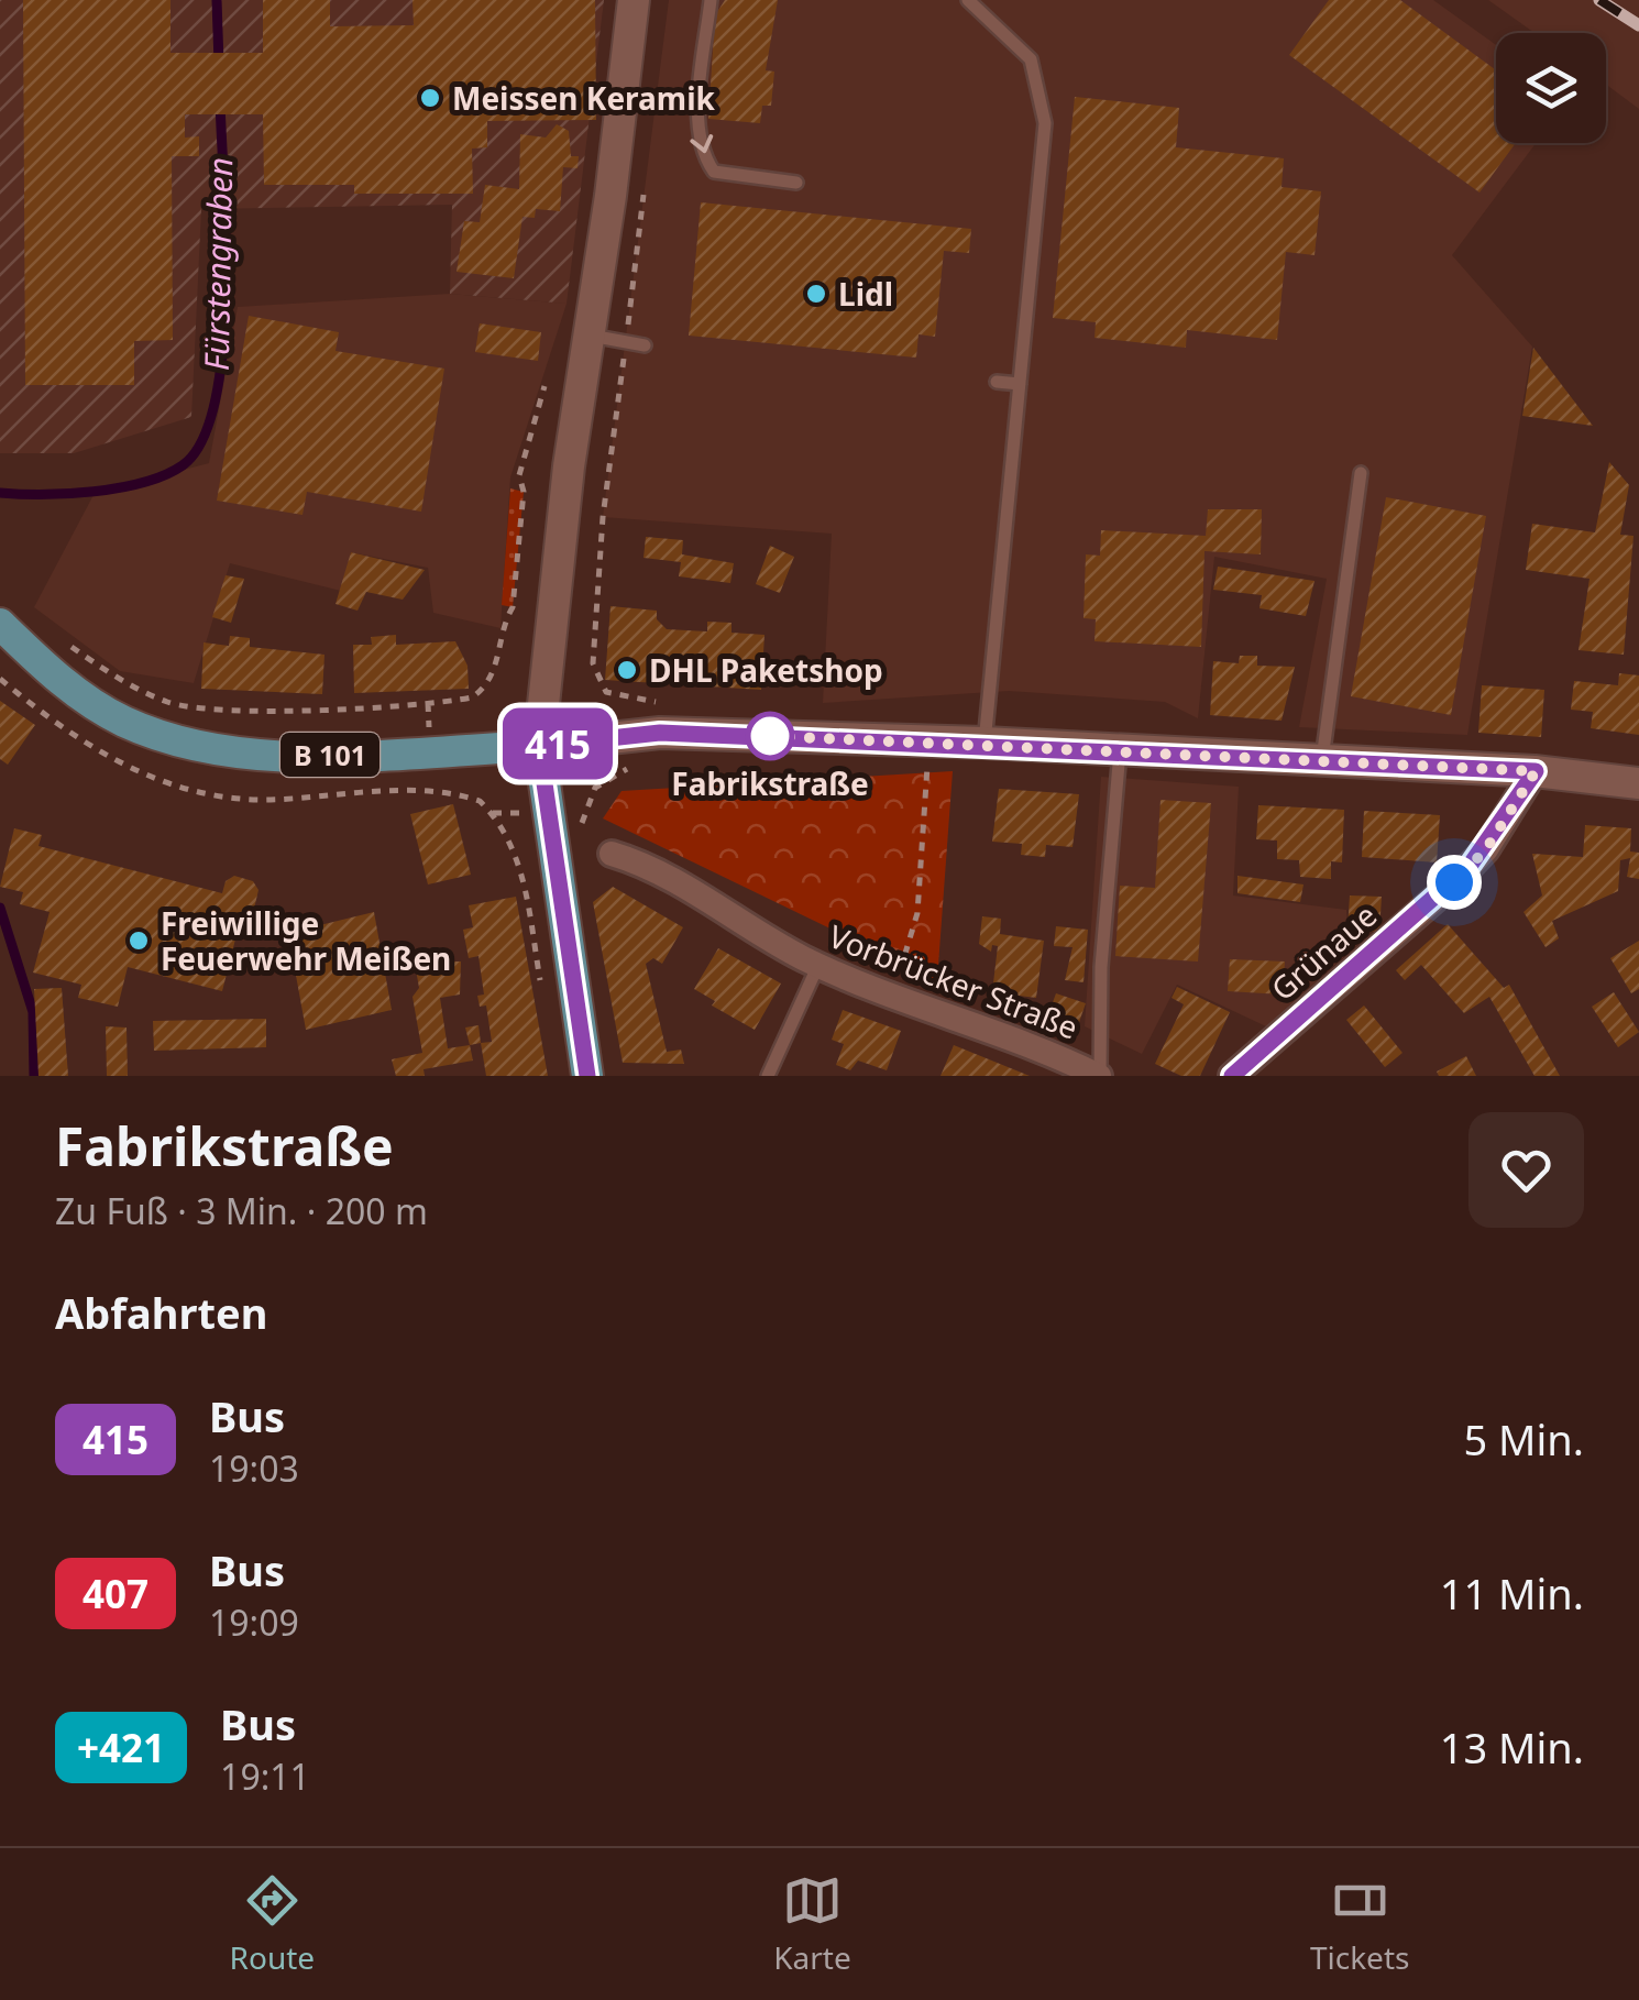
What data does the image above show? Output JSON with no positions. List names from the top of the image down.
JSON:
{
  "streets": {
    "main road": ["B 101"],
    "street": ["Grünaue", "Vorbrücker Straße"]
  },
  "water": ["Fürstengraben"],
  "places": [
    "Meissen Keramik",
    "Lidl",
    "DHL Paketshop",
    "Fabrikstraße",
    "Freiwillige Feuerwehr Meißen"
  ],
  "lines": ["bus line 415"],
  "page": {
    "on_map": "415",
    "heading": [
      ["Fabrikstraße", "Zu Fuß · 3 Min. · 200 m"],
      "Abfahrten"
    ],
    "list": [
      {
        "mark": "415",
        "name": "Bus",
        "note": "19:03",
        "value": "5 Min."
      },
      {
        "mark": "407",
        "name": "Bus",
        "note": "19:09",
        "value": "11 Min."
      },
      {
        "mark": "+421",
        "name": "Bus",
        "note": "19:11",
        "value": "13 Min."
      }
    ],
    "tabs": ["Route", "Karte", "Tickets"]
  }
}
